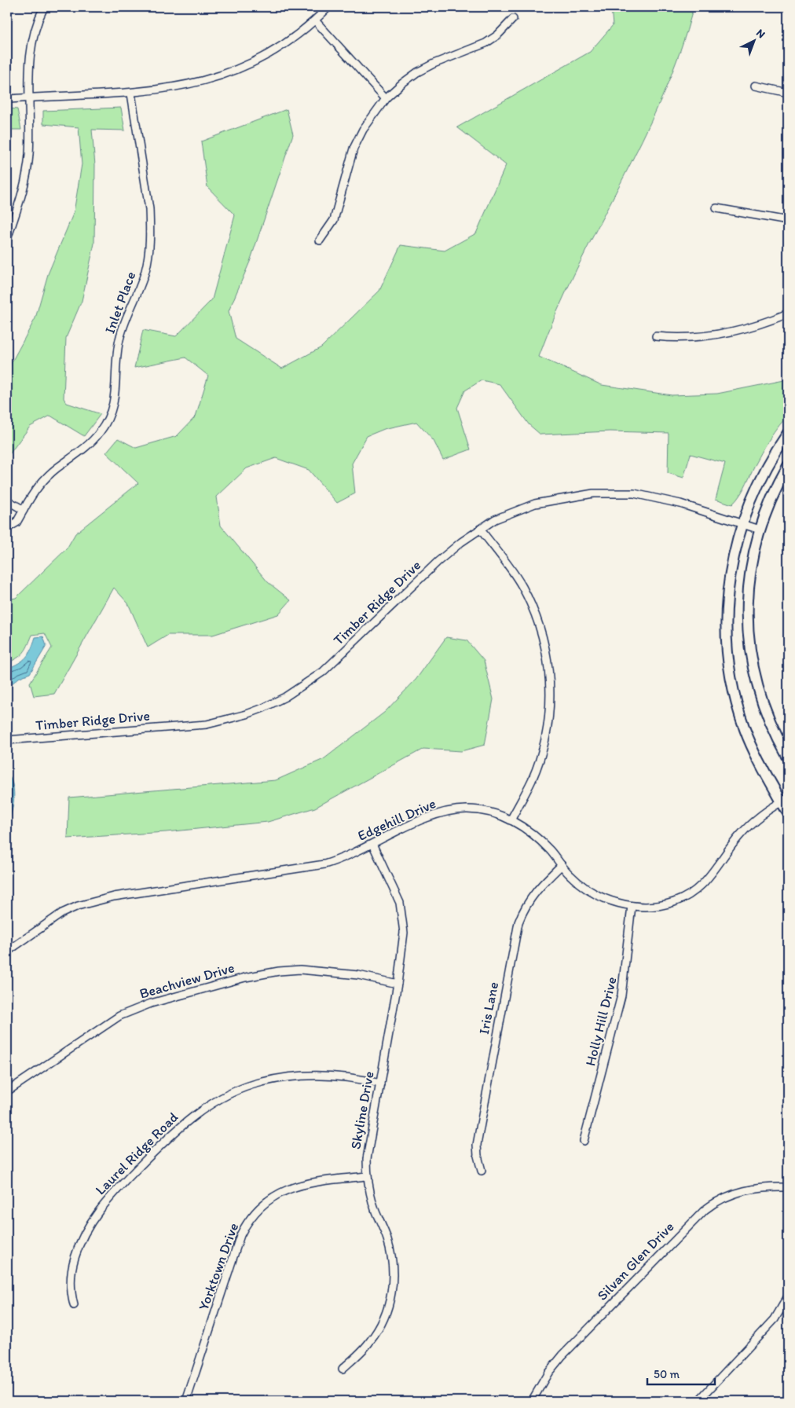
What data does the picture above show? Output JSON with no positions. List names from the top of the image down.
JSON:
{
  "streets": {
    "street": [
      "Inlet Place",
      "Timber Ridge Drive",
      "Edgehill Drive",
      "Beachview Drive",
      "Iris Lane",
      "Holly Hill Drive",
      "Skyline Drive",
      "Laurel Ridge Road",
      "Silvan Glen Drive",
      "Yorktown Drive"
    ]
  },
  "crossings": [
    ["Edgehill Drive", "Iris Lane"],
    ["Edgehill Drive", "Holly Hill Drive"],
    ["Edgehill Drive", "Skyline Drive"],
    ["Beachview Drive", "Skyline Drive"],
    ["Skyline Drive", "Laurel Ridge Road"],
    ["Skyline Drive", "Yorktown Drive"]
  ],
  "scale_bar": "50 m",
  "north": "top right"
}
